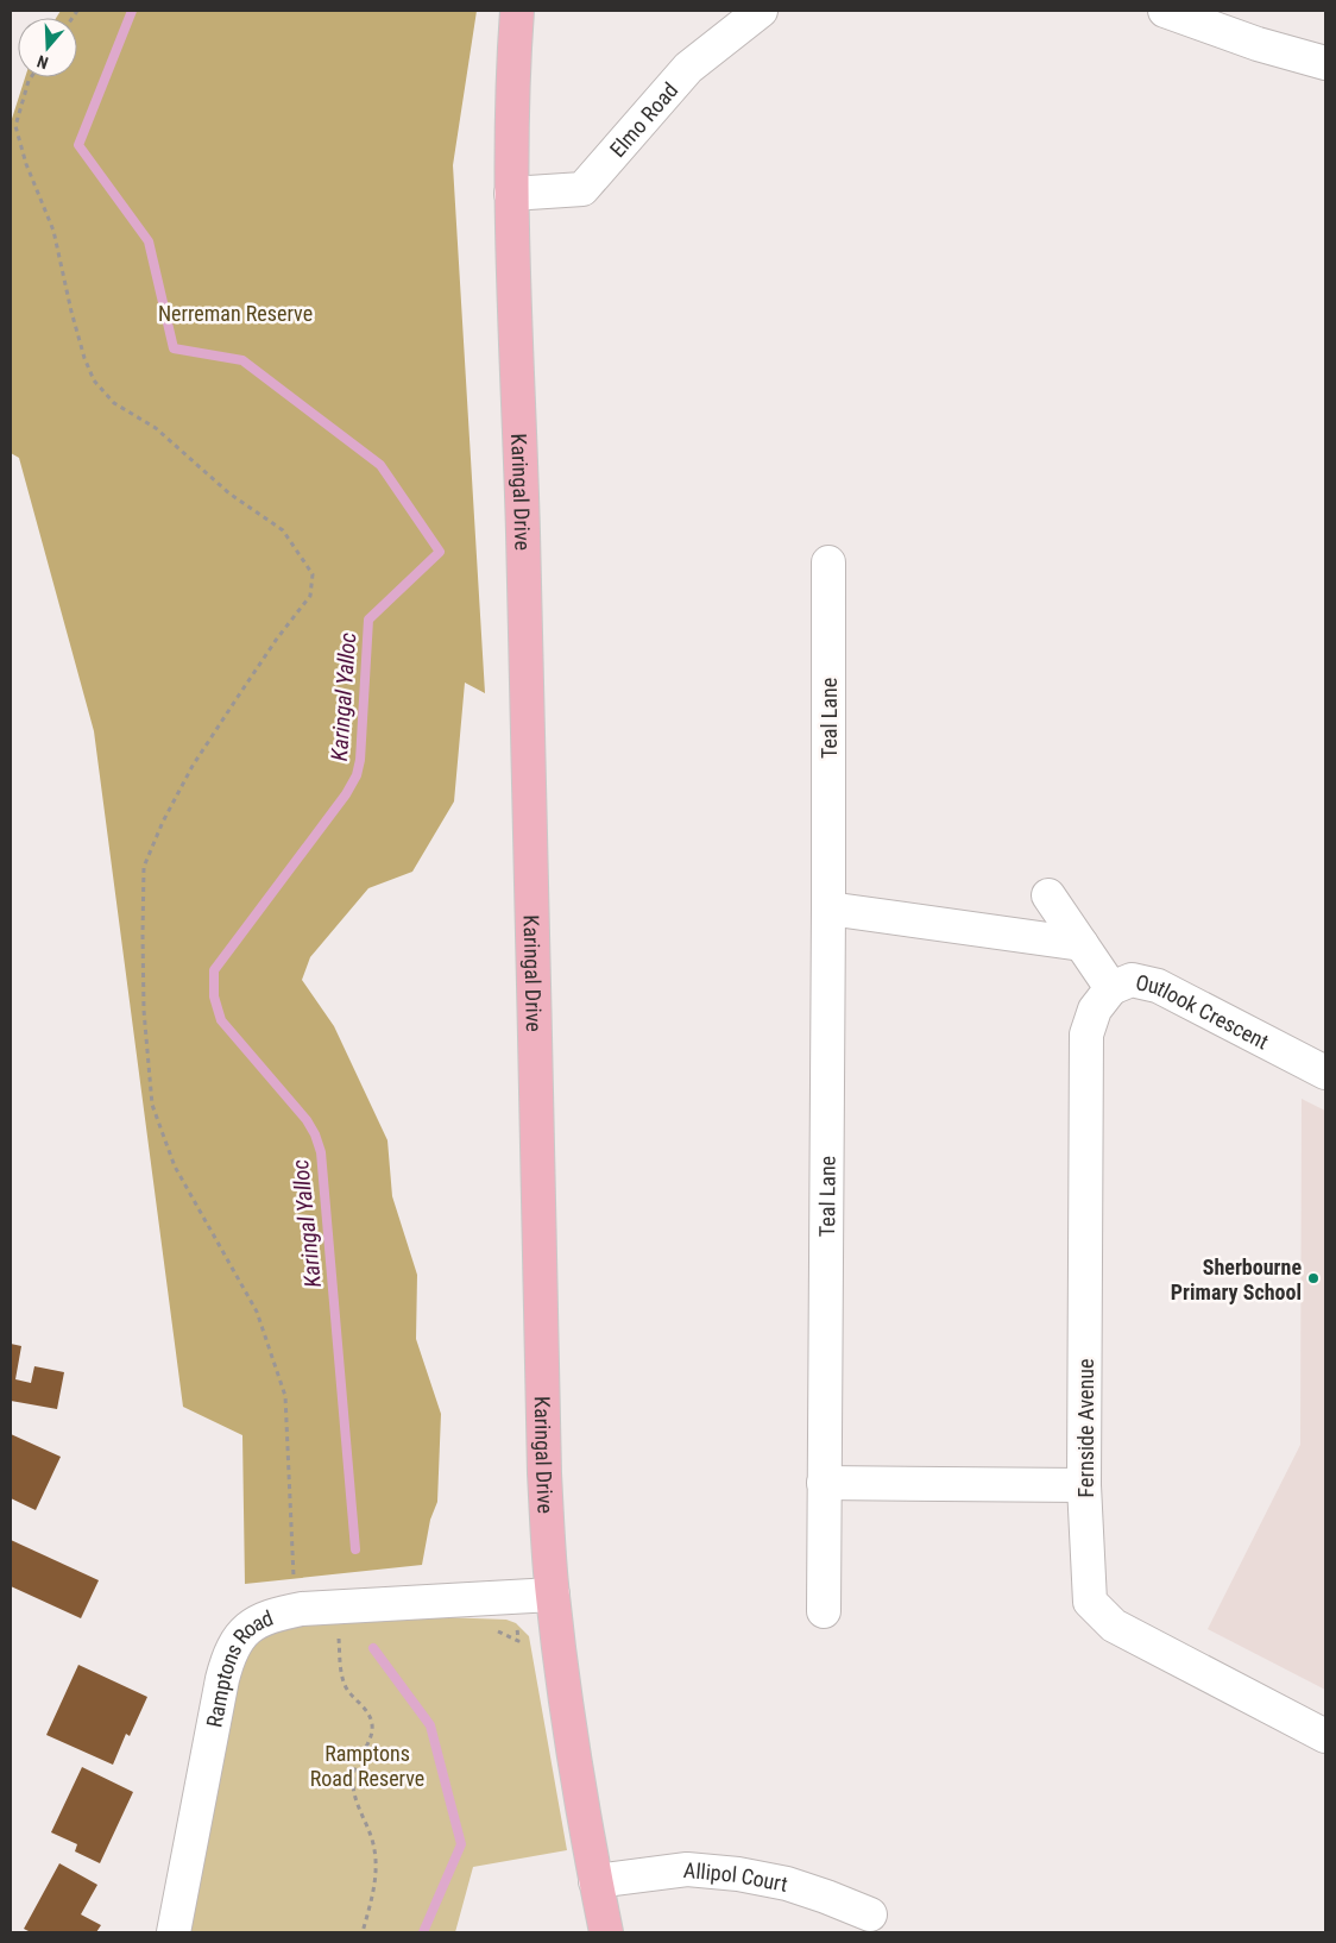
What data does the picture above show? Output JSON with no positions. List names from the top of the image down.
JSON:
{
  "streets": {
    "main road": ["Karingal Drive"],
    "street": [
      "Elmo Road",
      "Teal Lane",
      "Outlook Crescent",
      "Fernside Avenue",
      "Ramptons Road",
      "Allipol Court"
    ]
  },
  "crossings": [
    ["Elmo Road", "Karingal Drive"],
    ["Karingal Drive", "Ramptons Road"],
    ["Karingal Drive", "Allipol Court"],
    ["Outlook Crescent", "Fernside Avenue"]
  ],
  "water": ["Karingal Yalloc"],
  "parks": ["Nerreman Reserve", "Ramptons Road Reserve"],
  "places": ["Sherbourne Primary School"],
  "north": "bottom"
}
